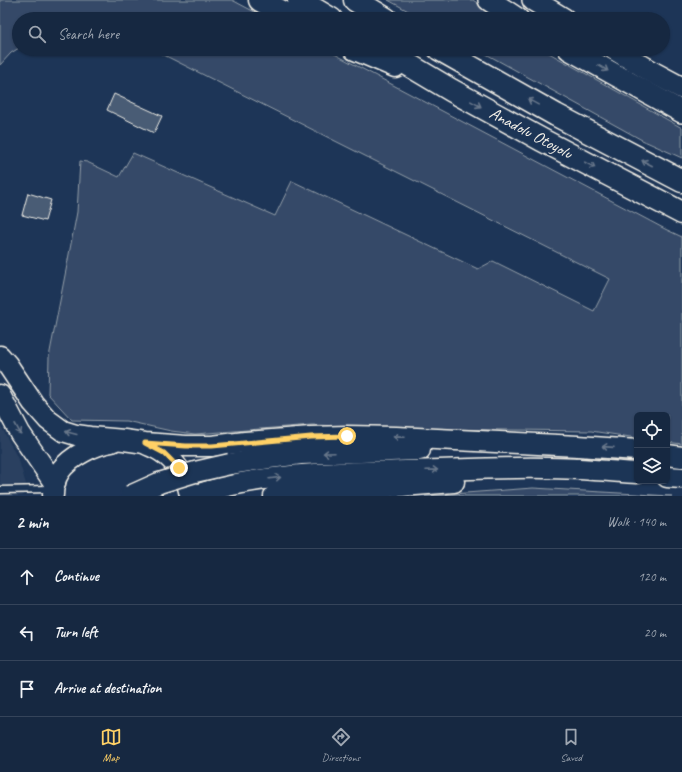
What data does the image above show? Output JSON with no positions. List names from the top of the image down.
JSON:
{
  "streets": {
    "highway": ["Anadolu Otoyolu"]
  },
  "page": {
    "search": "Search here",
    "heading": ["2 min", "Walk · 140 m"],
    "list": [
      ["Continue", "120 m"],
      ["Turn left", "20 m"],
      "Arrive at destination"
    ],
    "nav": ["Map", "Directions", "Saved"]
  }
}
